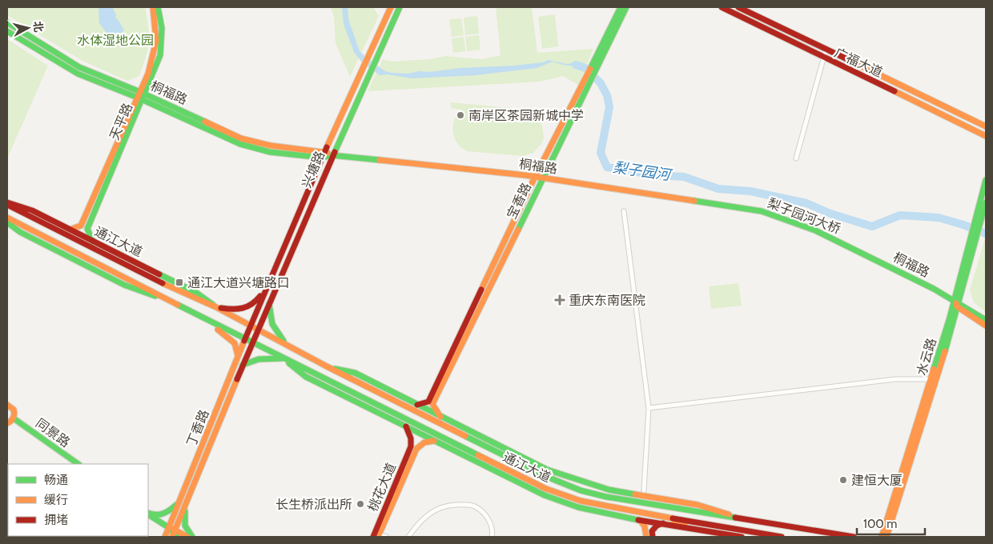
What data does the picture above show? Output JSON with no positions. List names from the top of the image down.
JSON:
{
  "streets": {
    "street": [
      "广福大道",
      "桐福路",
      "天平路",
      "兴塘路",
      "宝香路",
      "梨子园河大桥",
      "通江大道",
      "水云路",
      "丁香路",
      "同景路",
      "桃花大道"
    ]
  },
  "crossings": [
    ["桐福路", "天平路"],
    ["桐福路", "兴塘路"],
    ["桐福路", "宝香路"],
    ["桐福路", "梨子园河大桥"],
    ["桐福路", "水云路"],
    ["天平路", "通江大道"],
    ["兴塘路", "通江大道"],
    ["兴塘路", "丁香路"],
    ["通江大道", "丁香路"]
  ],
  "water": ["梨子园河"],
  "parks": ["水体湿地公园"],
  "places": {
    "other": ["南岸区茶园新城中学", "建恒大厦", "长生桥派出所"],
    "transit": ["通江大道兴塘路口"],
    "health": ["重庆东南医院"]
  },
  "legend": ["畅通", "缓行", "拥堵"],
  "scale_bar": "100 m",
  "north": "right"
}
